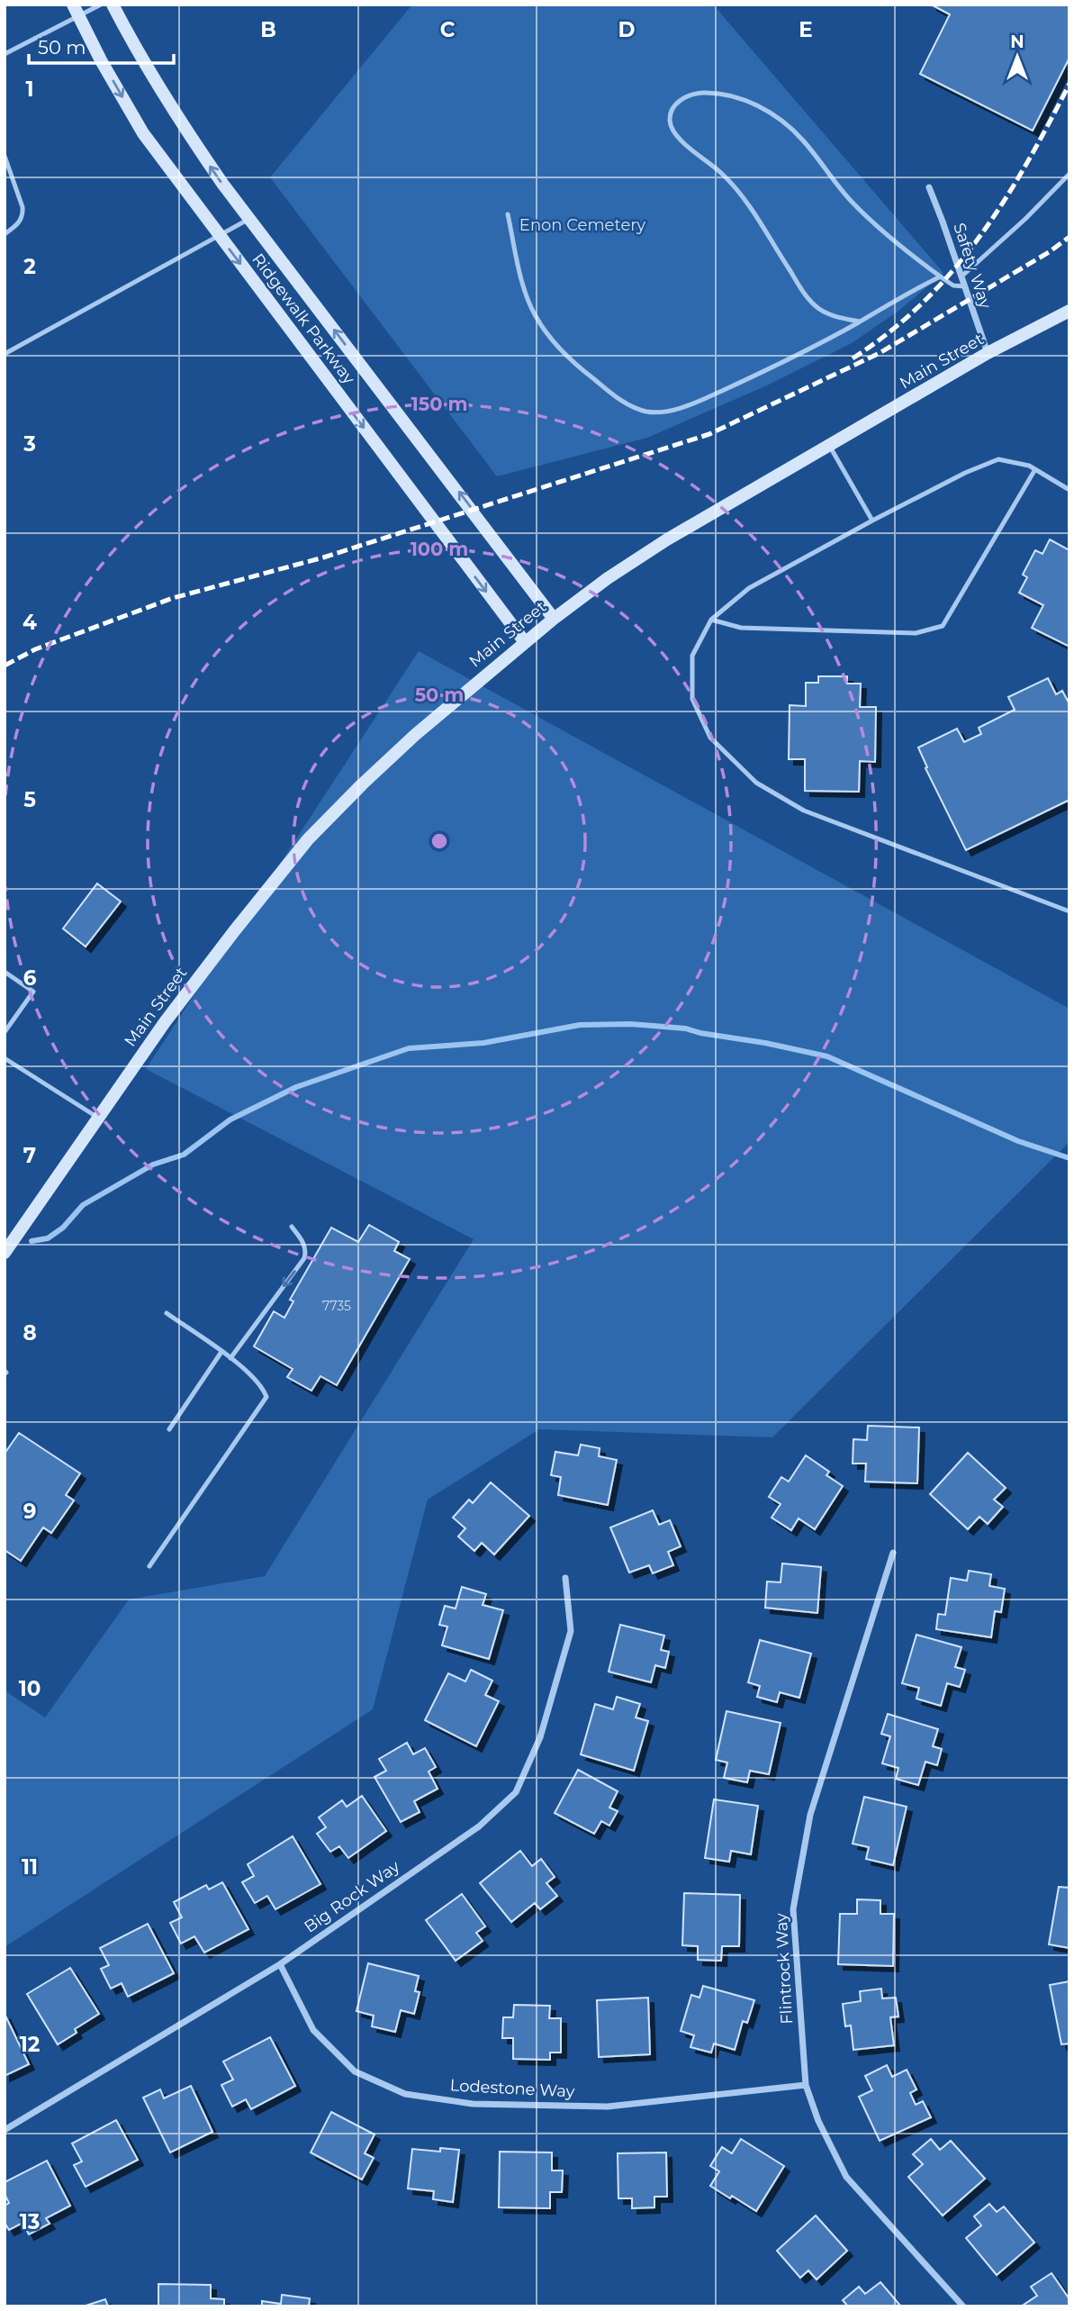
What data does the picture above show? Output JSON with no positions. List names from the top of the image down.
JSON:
{
  "streets": {
    "main road": ["Ridgewalk Parkway", "Main Street"],
    "street": [
      "Safety Way",
      "Big Rock Way",
      "Flintrock Way",
      "Lodestone Way"
    ]
  },
  "crossings": [
    ["Safety Way", "Main Street"],
    ["Ridgewalk Parkway", "Main Street"],
    ["Big Rock Way", "Lodestone Way"],
    ["Flintrock Way", "Lodestone Way"]
  ],
  "parks": ["Enon Cemetery"],
  "house_numbers": ["7735"],
  "scale_bar": "50 m",
  "north": "top",
  "grid": {
    "columns": [
      "B",
      "C",
      "D",
      "E"
    ],
    "rows": [
      "1",
      "2",
      "3",
      "4",
      "5",
      "6",
      "7",
      "8",
      "9",
      "10",
      "11",
      "12",
      "13"
    ]
  },
  "rings": ["150 m", "100 m", "50 m"]
}
